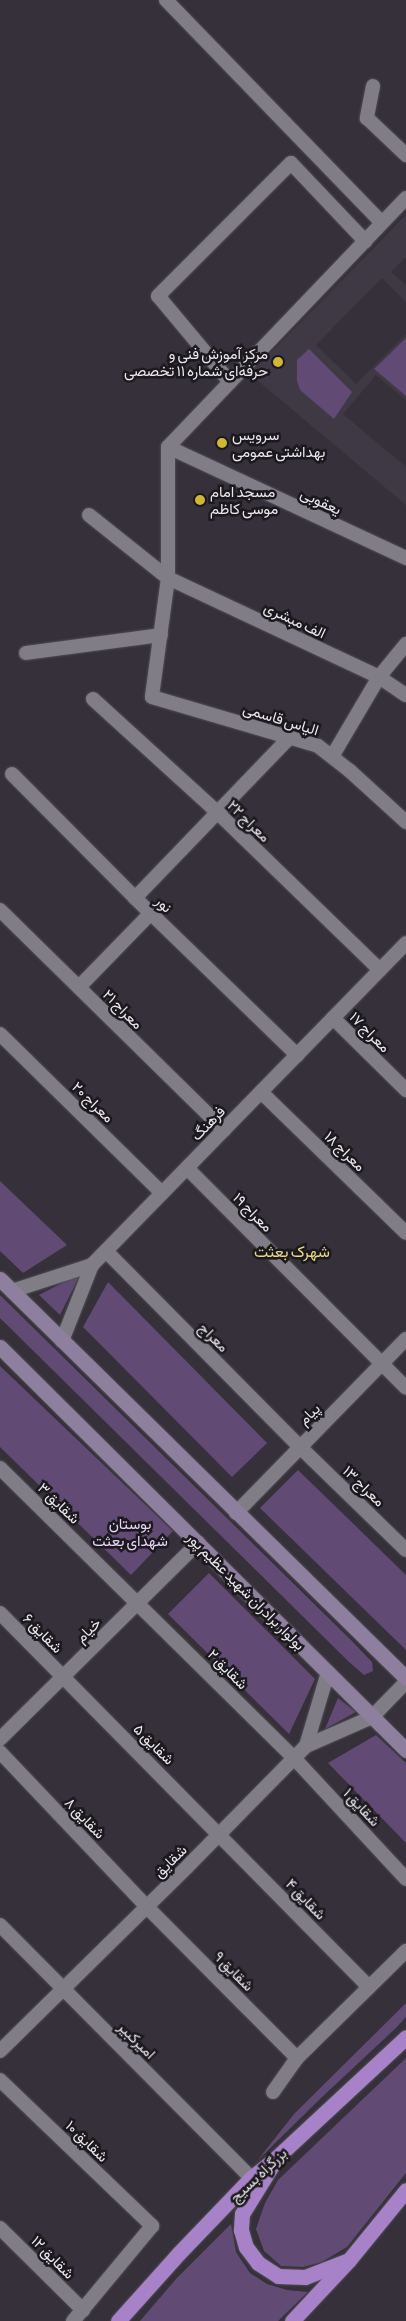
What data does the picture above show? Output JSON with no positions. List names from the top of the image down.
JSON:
{
  "streets": {
    "highway": ["بزرگراه بسیج"],
    "main road": ["بولوار برادران شهید عظیم‌ پور"],
    "street": [
      "یعقوبی",
      "الف مبشری",
      "الیاس قاسمی",
      "معراج ۲۲",
      "نور",
      "معراج ۲۱",
      "معراج ۱۷",
      "معراج ۲۰",
      "فرهنگ",
      "معراج ۱۸",
      "معراج ۱۹",
      "معراج",
      "پیام",
      "معراج ۱۳",
      "شقایق ۳",
      "خیام",
      "شقایق ۶",
      "شقایق ۲",
      "شقایق ۵",
      "شقایق ۱",
      "شقایق ۸",
      "شقایق",
      "شقایق ۴",
      "شقایق ۹",
      "امیرکبیر",
      "شقایق ۱۰",
      "شقایق ۱۲"
    ]
  },
  "crossings": [
    ["معراج ۲۲", "فرهنگ"],
    ["نور", "فرهنگ"],
    ["معراج ۲۱", "فرهنگ"],
    ["معراج ۱۷", "فرهنگ"],
    ["معراج ۲۰", "فرهنگ"],
    ["فرهنگ", "معراج ۱۸"],
    ["فرهنگ", "معراج ۱۹"],
    ["فرهنگ", "معراج"],
    ["معراج ۱۹", "پیام"],
    ["معراج", "پیام"],
    ["معراج", "معراج ۱۳"],
    ["پیام", "معراج ۱۳"],
    ["شقایق ۳", "خیام"],
    ["شقایق ۳", "شقایق ۲"],
    ["بولوار برادران شهید عظیم‌ پور", "خیام"],
    ["بولوار برادران شهید عظیم‌ پور", "شقایق"],
    ["خیام", "شقایق ۶"],
    ["خیام", "شقایق ۲"],
    ["خیام", "شقایق ۵"],
    ["شقایق ۶", "شقایق ۵"],
    ["شقایق ۲", "شقایق ۱"],
    ["شقایق ۲", "شقایق"],
    ["شقایق ۵", "شقایق"],
    ["شقایق ۵", "شقایق ۴"],
    ["شقایق ۱", "شقایق"],
    ["شقایق ۸", "شقایق"],
    ["شقایق ۸", "شقایق ۹"],
    ["شقایق", "شقایق ۴"],
    ["شقایق", "شقایق ۹"],
    ["شقایق", "امیرکبیر"],
    ["امیرکبیر", "بزرگراه بسیج"],
    ["شقایق ۱۰", "شقایق ۱۲"]
  ],
  "districts": ["شهرک بعثت"],
  "parks": ["بوستان شهدای بعثت"],
  "places": ["مرکز آموزش فنی و حرفه‌ای شماره ۱۱ تخصصی", "سرویس بهداشتی عمومی", "مسجد امام موسی کاظم"]
}
